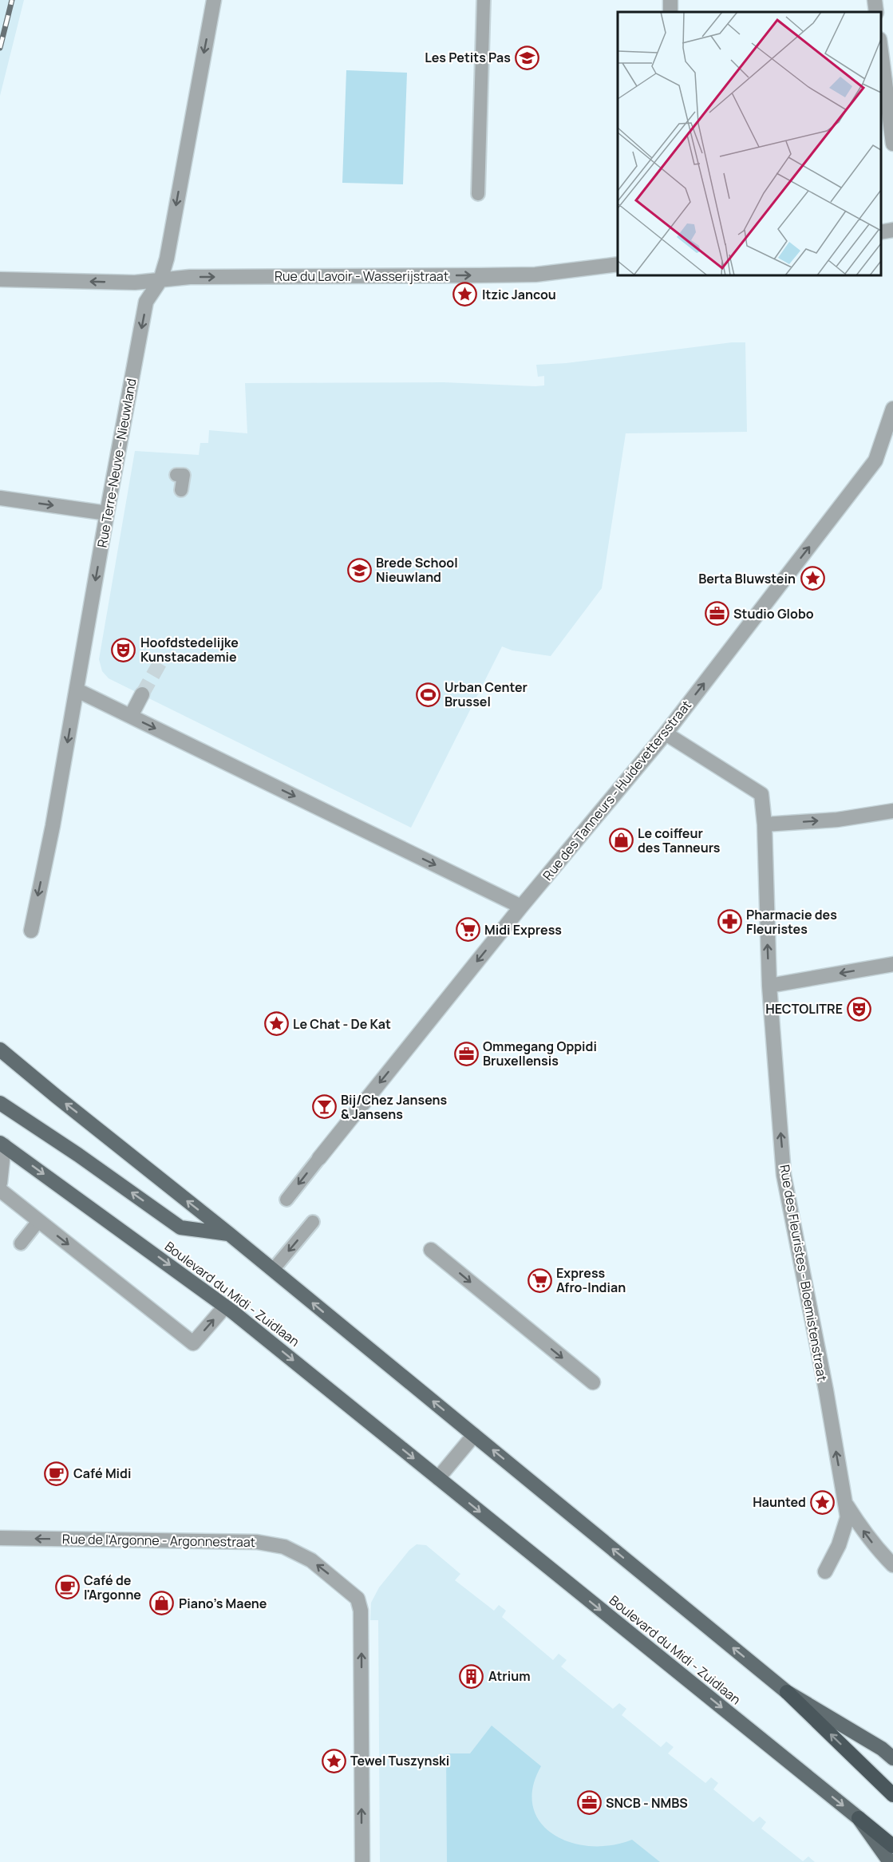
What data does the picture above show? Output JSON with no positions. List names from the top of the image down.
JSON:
{
  "streets": {
    "highway": ["Boulevard du Midi - Zuidlaan"],
    "street": [
      "Rue du Lavoir - Wasserijstraat",
      "Rue Terre-Neuve - Nieuwland",
      "Rue des Tanneurs - Huidevettersstraat",
      "Rue des Fleuristes - Bloemistenstraat",
      "Rue de l'Argonne - Argonnestraat"
    ]
  },
  "crossings": [
    ["Rue du Lavoir - Wasserijstraat", "Rue Terre-Neuve - Nieuwland"],
    ["Rue des Tanneurs - Huidevettersstraat", "Rue des Fleuristes - Bloemistenstraat"]
  ],
  "one_way": ["Rue Terre-Neuve - Nieuwland", "Rue des Fleuristes - Bloemistenstraat"],
  "places": {
    "school or university": ["Les Petits Pas", "Brede School Nieuwland"],
    "place": [
      "Itzic Jancou",
      "Berta Bluwstein",
      "Le Chat - De Kat",
      "Haunted",
      "Tewel Tuszynski"
    ],
    "office": ["Studio Globo", "Ommegang Oppidi Bruxellensis", "SNCB - NMBS"],
    "theatre": ["Hoofdstedelijke Kunstacademie", "HECTOLITRE"],
    "sports": ["Urban Center Brussel"],
    "shop": ["Le coiffeur des Tanneurs", "Piano's Maene"],
    "pharmacy": ["Pharmacie des Fleuristes"],
    "supermarket": ["Midi Express", "Express Afro-Indian"],
    "bar": ["Bij/Chez Jansens & Jansens"],
    "cafe": ["Café Midi", "Café de l'Argonne"],
    "building": ["Atrium"]
  }
}
